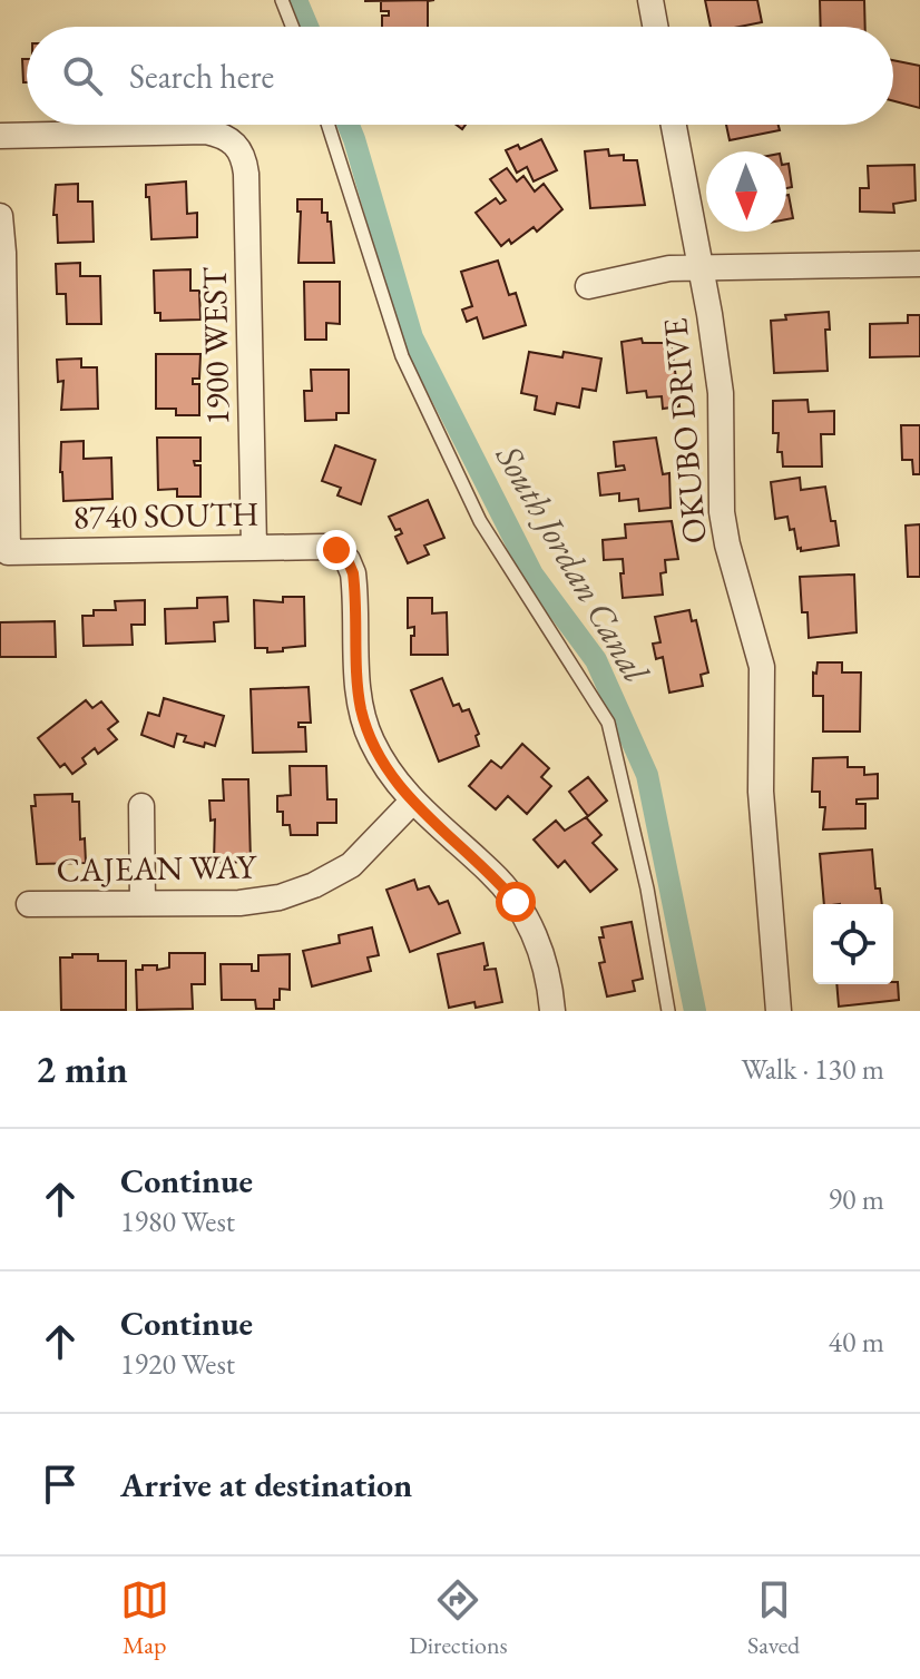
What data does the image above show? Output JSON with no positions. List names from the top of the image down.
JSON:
{
  "streets": {
    "street": [
      "1900 WEST",
      "OKUBO DRIVE",
      "8740 SOUTH",
      "CAJEAN WAY"
    ]
  },
  "crossings": [
    ["1900 WEST", "8740 SOUTH"],
    ["8740 SOUTH", "CAJEAN WAY"]
  ],
  "water": ["South Jordan Canal"],
  "north": "bottom",
  "page": {
    "search": "Search here",
    "heading": ["2 min", "Walk · 130 m"],
    "list": [
      ["Continue", "1980 West", "90 m"],
      ["Continue", "1920 West", "40 m"],
      "Arrive at destination"
    ],
    "nav": ["Map", "Directions", "Saved"]
  }
}
